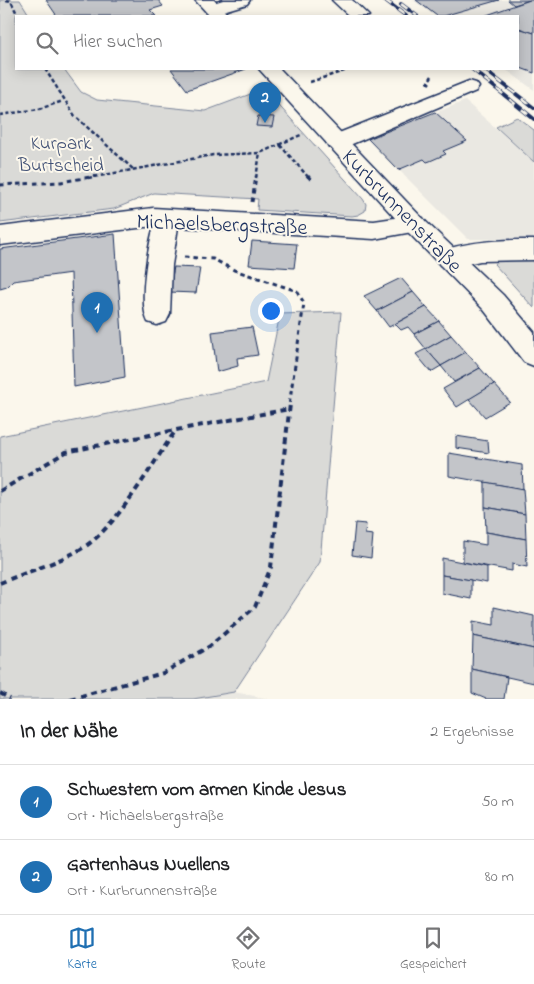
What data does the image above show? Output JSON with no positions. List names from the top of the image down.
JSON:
{
  "streets": {
    "street": ["Kurbrunnenstraße", "Michaelsbergstraße"]
  },
  "crossings": [
    ["Kurbrunnenstraße", "Michaelsbergstraße"]
  ],
  "parks": ["Kurpark Burtscheid"],
  "page": {
    "search": "Hier suchen",
    "pins": ["2", "1"],
    "heading": ["In der Nähe", "2 Ergebnisse"],
    "list": [
      {
        "mark": "1",
        "name": "Schwestern vom armen Kinde Jesus",
        "note": "Ort · Michaelsbergstraße",
        "value": "50 m"
      },
      {
        "mark": "2",
        "name": "Gartenhaus Nuellens",
        "note": "Ort · Kurbrunnenstraße",
        "value": "80 m"
      }
    ],
    "nav": ["Karte", "Route", "Gespeichert"]
  }
}
